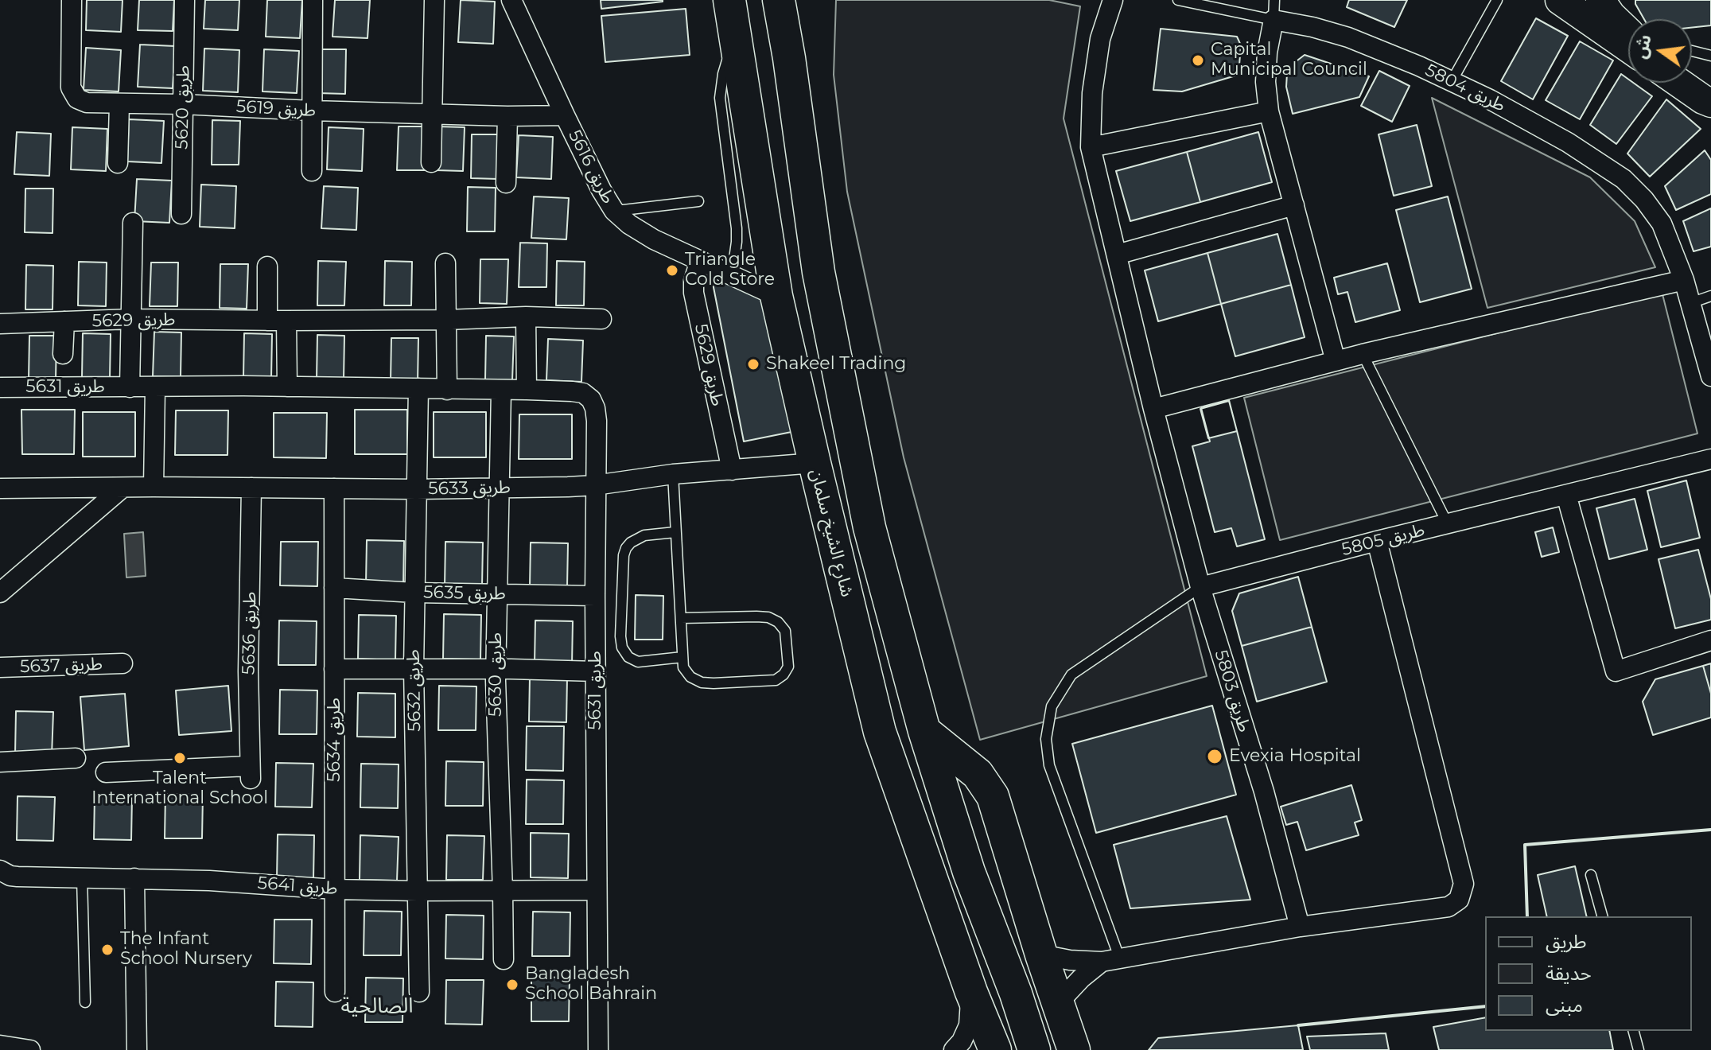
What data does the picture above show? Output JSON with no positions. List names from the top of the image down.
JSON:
{
  "streets": {
    "main road": ["شارع الشيخ سلمان"],
    "street": [
      "طريق 5804",
      "طريق 5620",
      "طريق 5619",
      "طريق 5616",
      "طريق 5629",
      "طريق 5631",
      "طريق 5633",
      "طريق 5805",
      "طريق 5635",
      "طريق 5636",
      "طريق 5637",
      "طريق 5630",
      "طريق 5632",
      "طريق 5803",
      "طريق 5634",
      "طريق 5641"
    ]
  },
  "crossings": [
    ["طريق 5620", "طريق 5619"],
    ["طريق 5619", "طريق 5616"],
    ["طريق 5616", "طريق 5629"],
    ["طريق 5616", "شارع الشيخ سلمان"],
    ["طريق 5629", "طريق 5631"],
    ["طريق 5629", "طريق 5633"],
    ["طريق 5631", "طريق 5633"],
    ["طريق 5631", "طريق 5635"],
    ["طريق 5631", "طريق 5630"],
    ["طريق 5631", "طريق 5632"],
    ["طريق 5631", "طريق 5641"],
    ["طريق 5633", "شارع الشيخ سلمان"],
    ["طريق 5633", "طريق 5636"],
    ["طريق 5633", "طريق 5630"],
    ["طريق 5633", "طريق 5632"],
    ["طريق 5633", "طريق 5634"],
    ["طريق 5805", "طريق 5803"],
    ["طريق 5635", "طريق 5630"],
    ["طريق 5635", "طريق 5632"],
    ["طريق 5635", "طريق 5634"],
    ["طريق 5630", "طريق 5641"],
    ["طريق 5632", "طريق 5641"],
    ["طريق 5634", "طريق 5641"]
  ],
  "districts": ["الصالحية"],
  "places": [
    "Capital Municipal Council",
    "Triangle Cold Store",
    "Shakeel Trading",
    "Evexia Hospital",
    "Talent International School",
    "The Infant School Nursery",
    "Bangladesh School Bahrain"
  ],
  "legend": ["طريق", "حديقة", "مبنى"],
  "north": "left"
}
